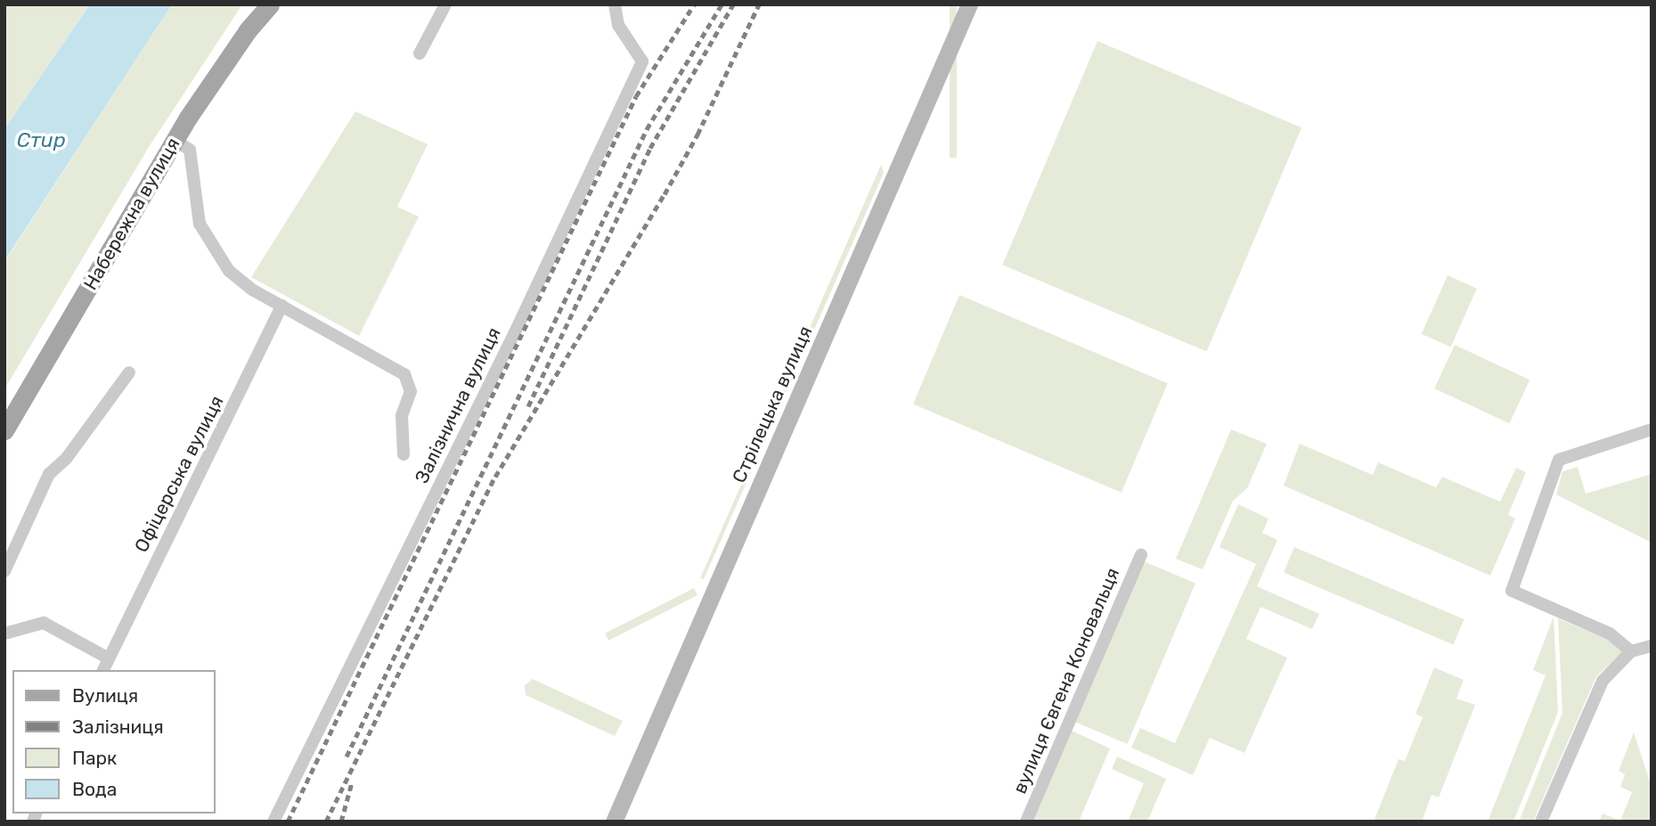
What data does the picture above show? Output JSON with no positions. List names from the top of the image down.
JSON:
{
  "streets": {
    "main road": ["Набережна вулиця"],
    "street": [
      "Стрілецька вулиця",
      "Залізнична вулиця",
      "Офіцерська вулиця",
      "вулиця Євгена Коновальця"
    ]
  },
  "crossings": [
    ["Набережна вулиця", "Залізнична вулиця"],
    ["Залізнична вулиця", "Офіцерська вулиця"]
  ],
  "water": ["Стир"],
  "legend": [
    "Вулиця",
    "Залізниця",
    "Парк",
    "Вода"
  ]
}
